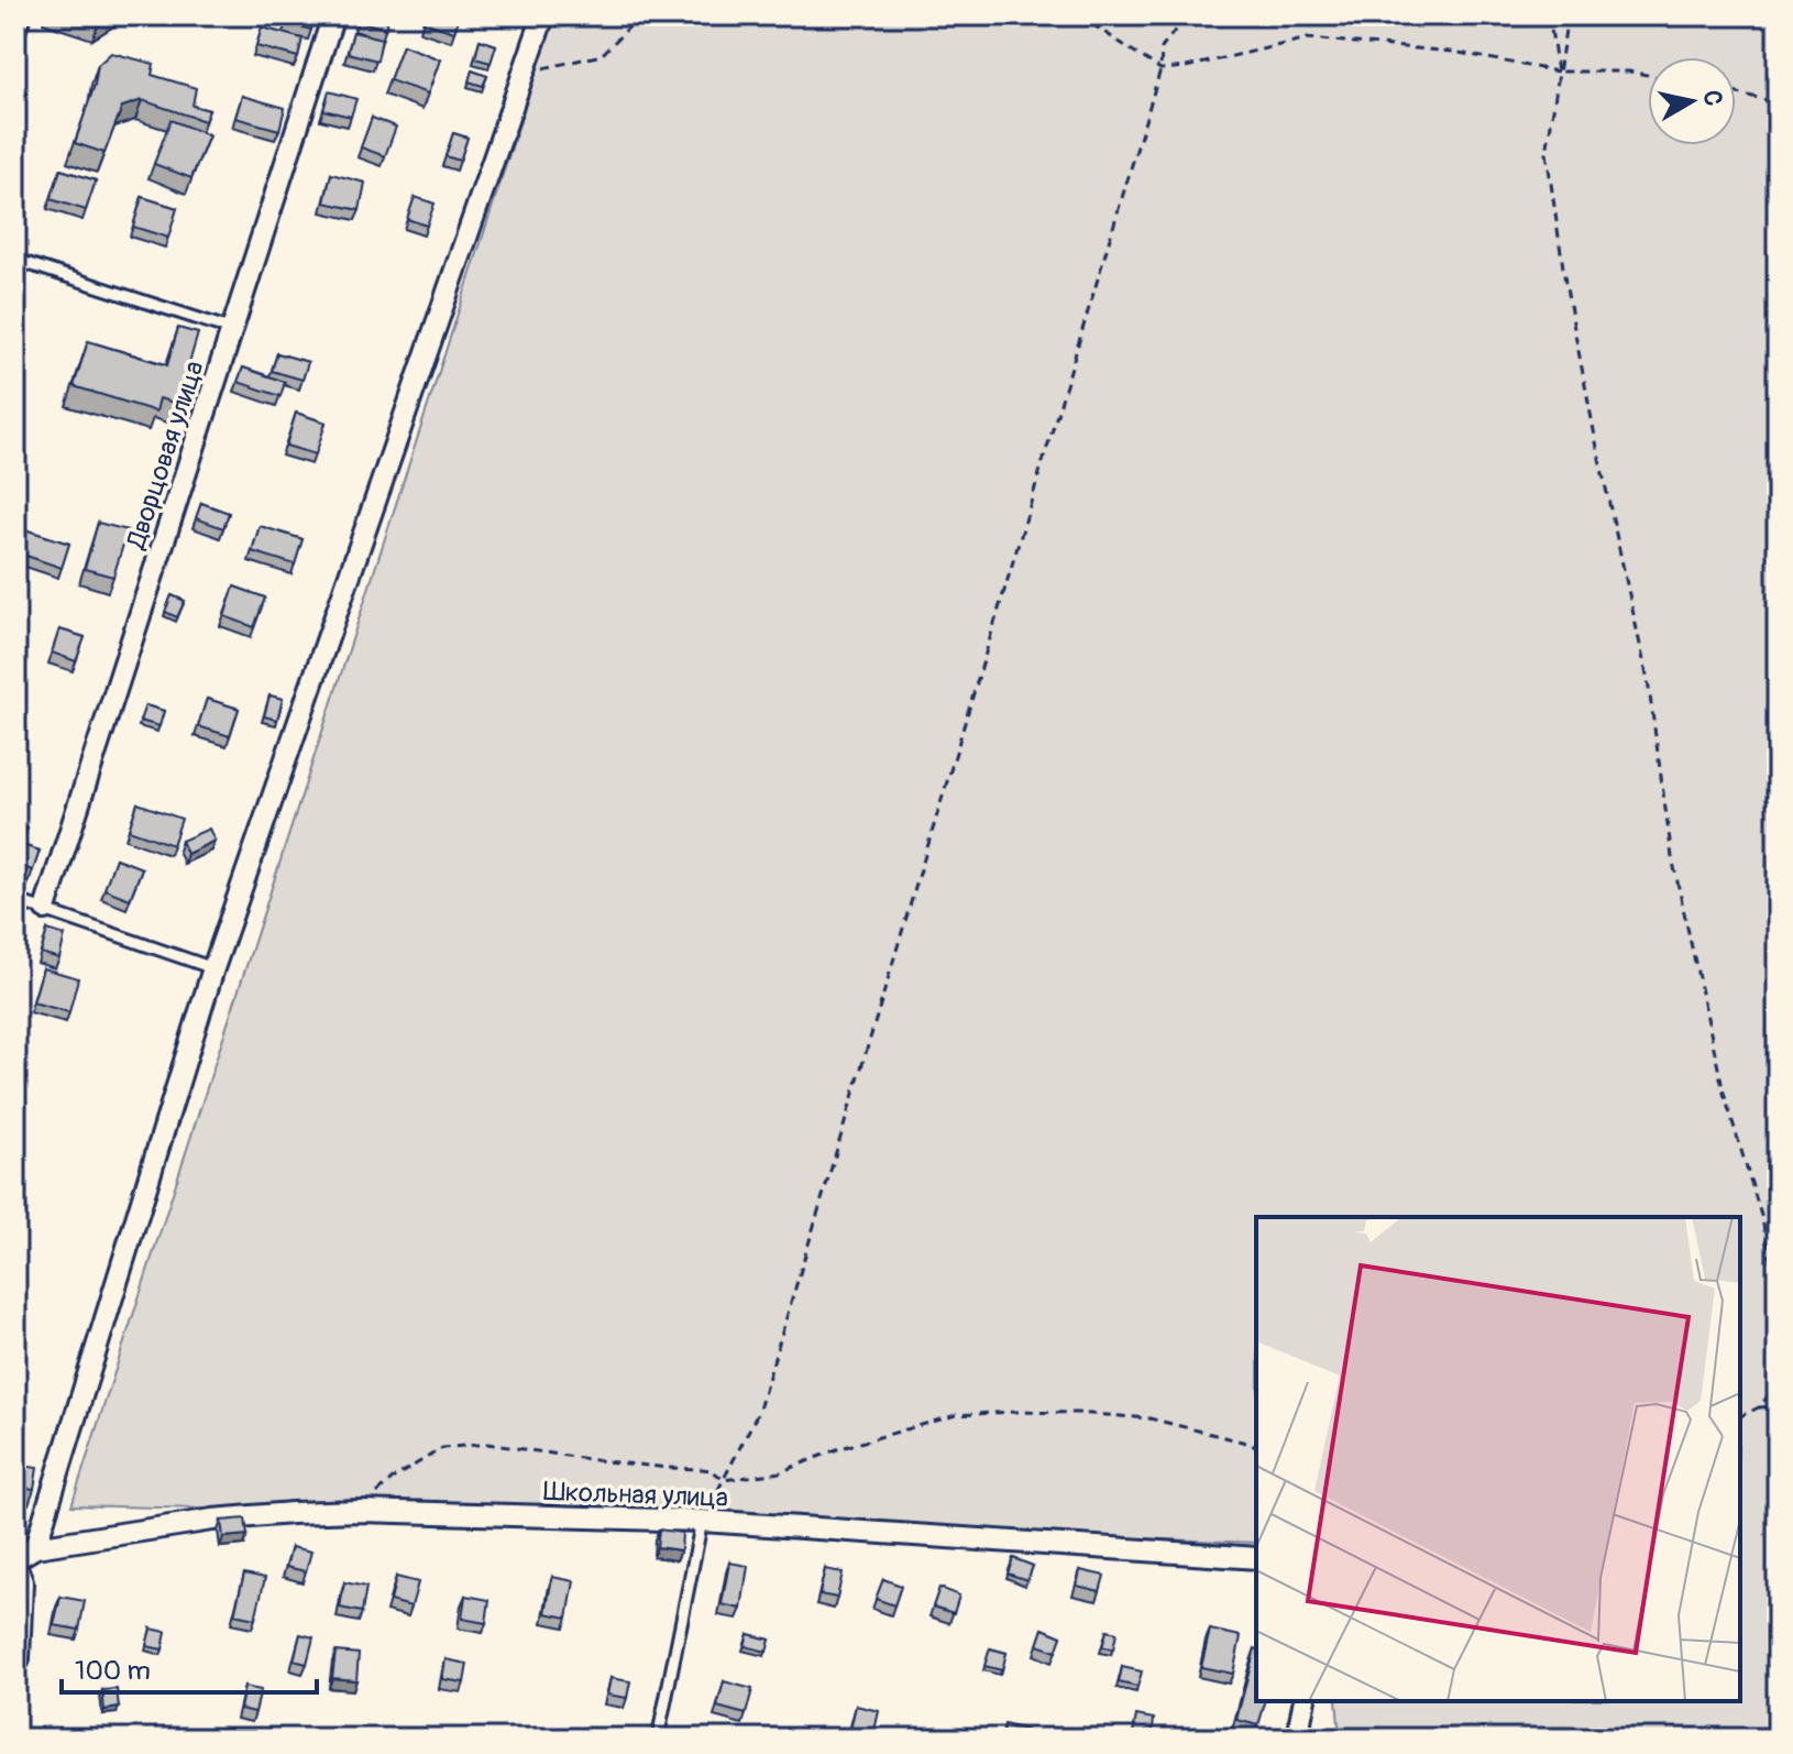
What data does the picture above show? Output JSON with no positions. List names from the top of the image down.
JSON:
{
  "streets": {
    "street": ["Дворцовая улица", "Школьная улица"]
  },
  "scale_bar": "100 m",
  "north": "right"
}
